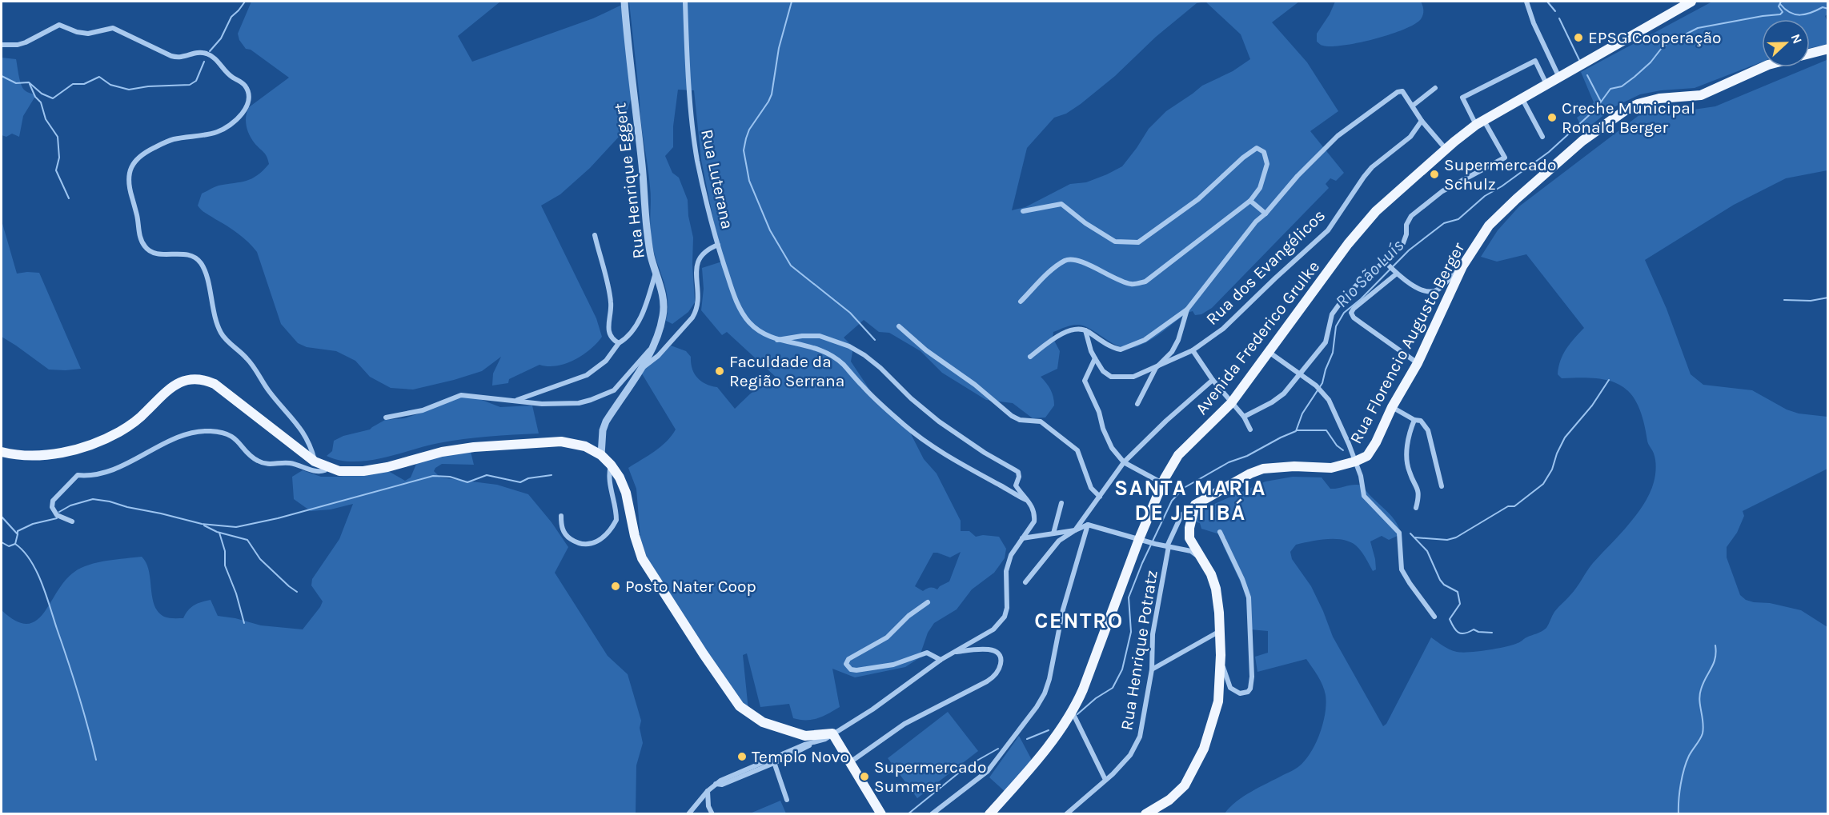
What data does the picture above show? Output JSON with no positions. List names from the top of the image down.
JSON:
{
  "streets": {
    "main road": ["Avenida Frederico Grulke", "Rua Florencio Augusto Berger"],
    "street": [
      "Rua Luterana",
      "Rua Henrique Eggert",
      "Rua dos Evangélicos",
      "Rua Henrique Potratz"
    ]
  },
  "crossings": [
    ["Rua Florencio Augusto Berger", "Rua Henrique Potratz"]
  ],
  "districts": ["SANTA MARIA DE JETIBÁ", "CENTRO"],
  "water": ["Rio São Luís"],
  "places": [
    "EPSG Cooperação",
    "Creche Municipal Ronald Berger",
    "Supermercado Schulz",
    "Faculdade da Região Serrana",
    "Posto Nater Coop",
    "Templo Novo",
    "Supermercado Summer"
  ],
  "north": "right"
}
